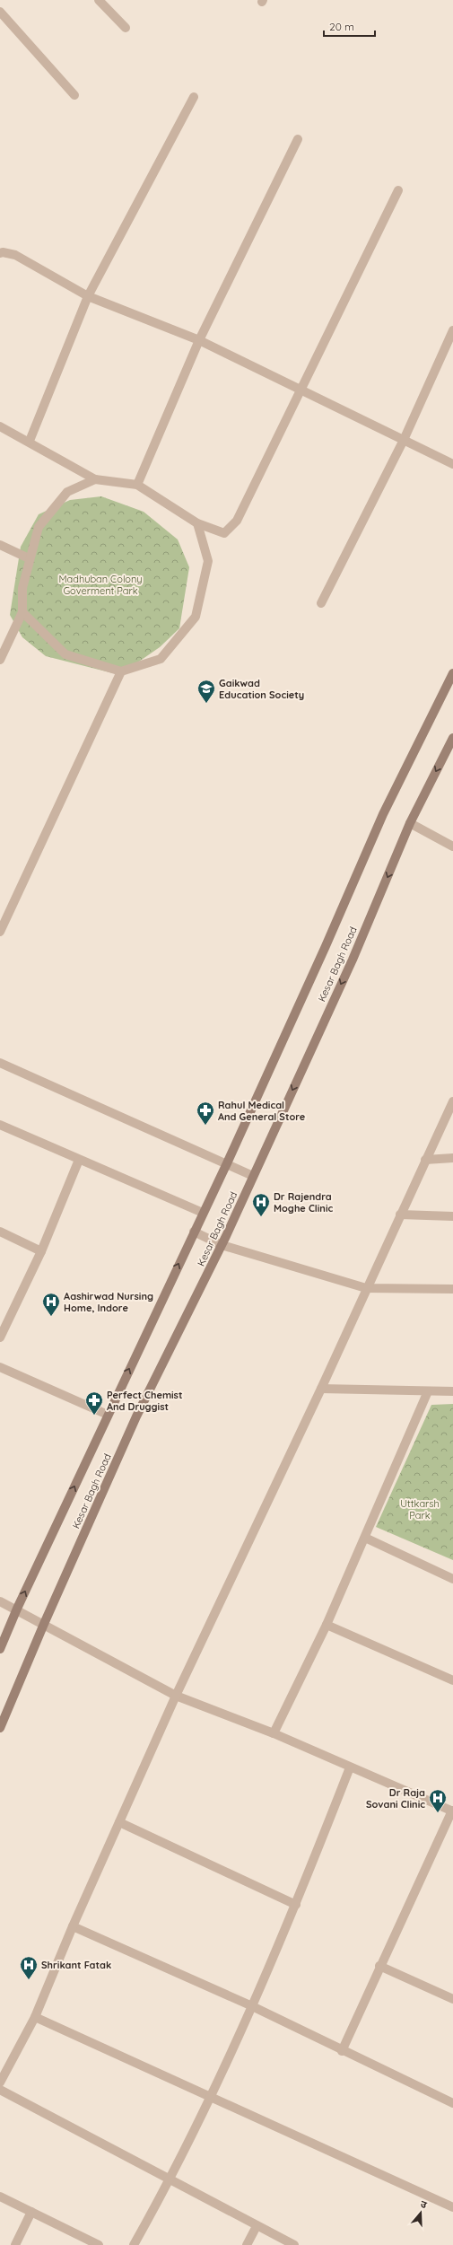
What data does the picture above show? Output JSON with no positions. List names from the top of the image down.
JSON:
{
  "streets": {
    "main road": ["Kesar Bagh Road"]
  },
  "parks": ["Madhuban Colony Goverment Park", "Uttkarsh Park"],
  "places": {
    "school or university": ["Gaikwad Education Society"],
    "pharmacy": ["Rahul Medical And General Store", "Perfect Chemist And Druggist"],
    "hospital": [
      "Dr Rajendra Moghe Clinic",
      "Aashirwad Nursing Home, Indore",
      "Dr Raja Sovani Clinic",
      "Shrikant Fatak"
    ]
  },
  "scale_bar": "20 m",
  "north": "top"
}
